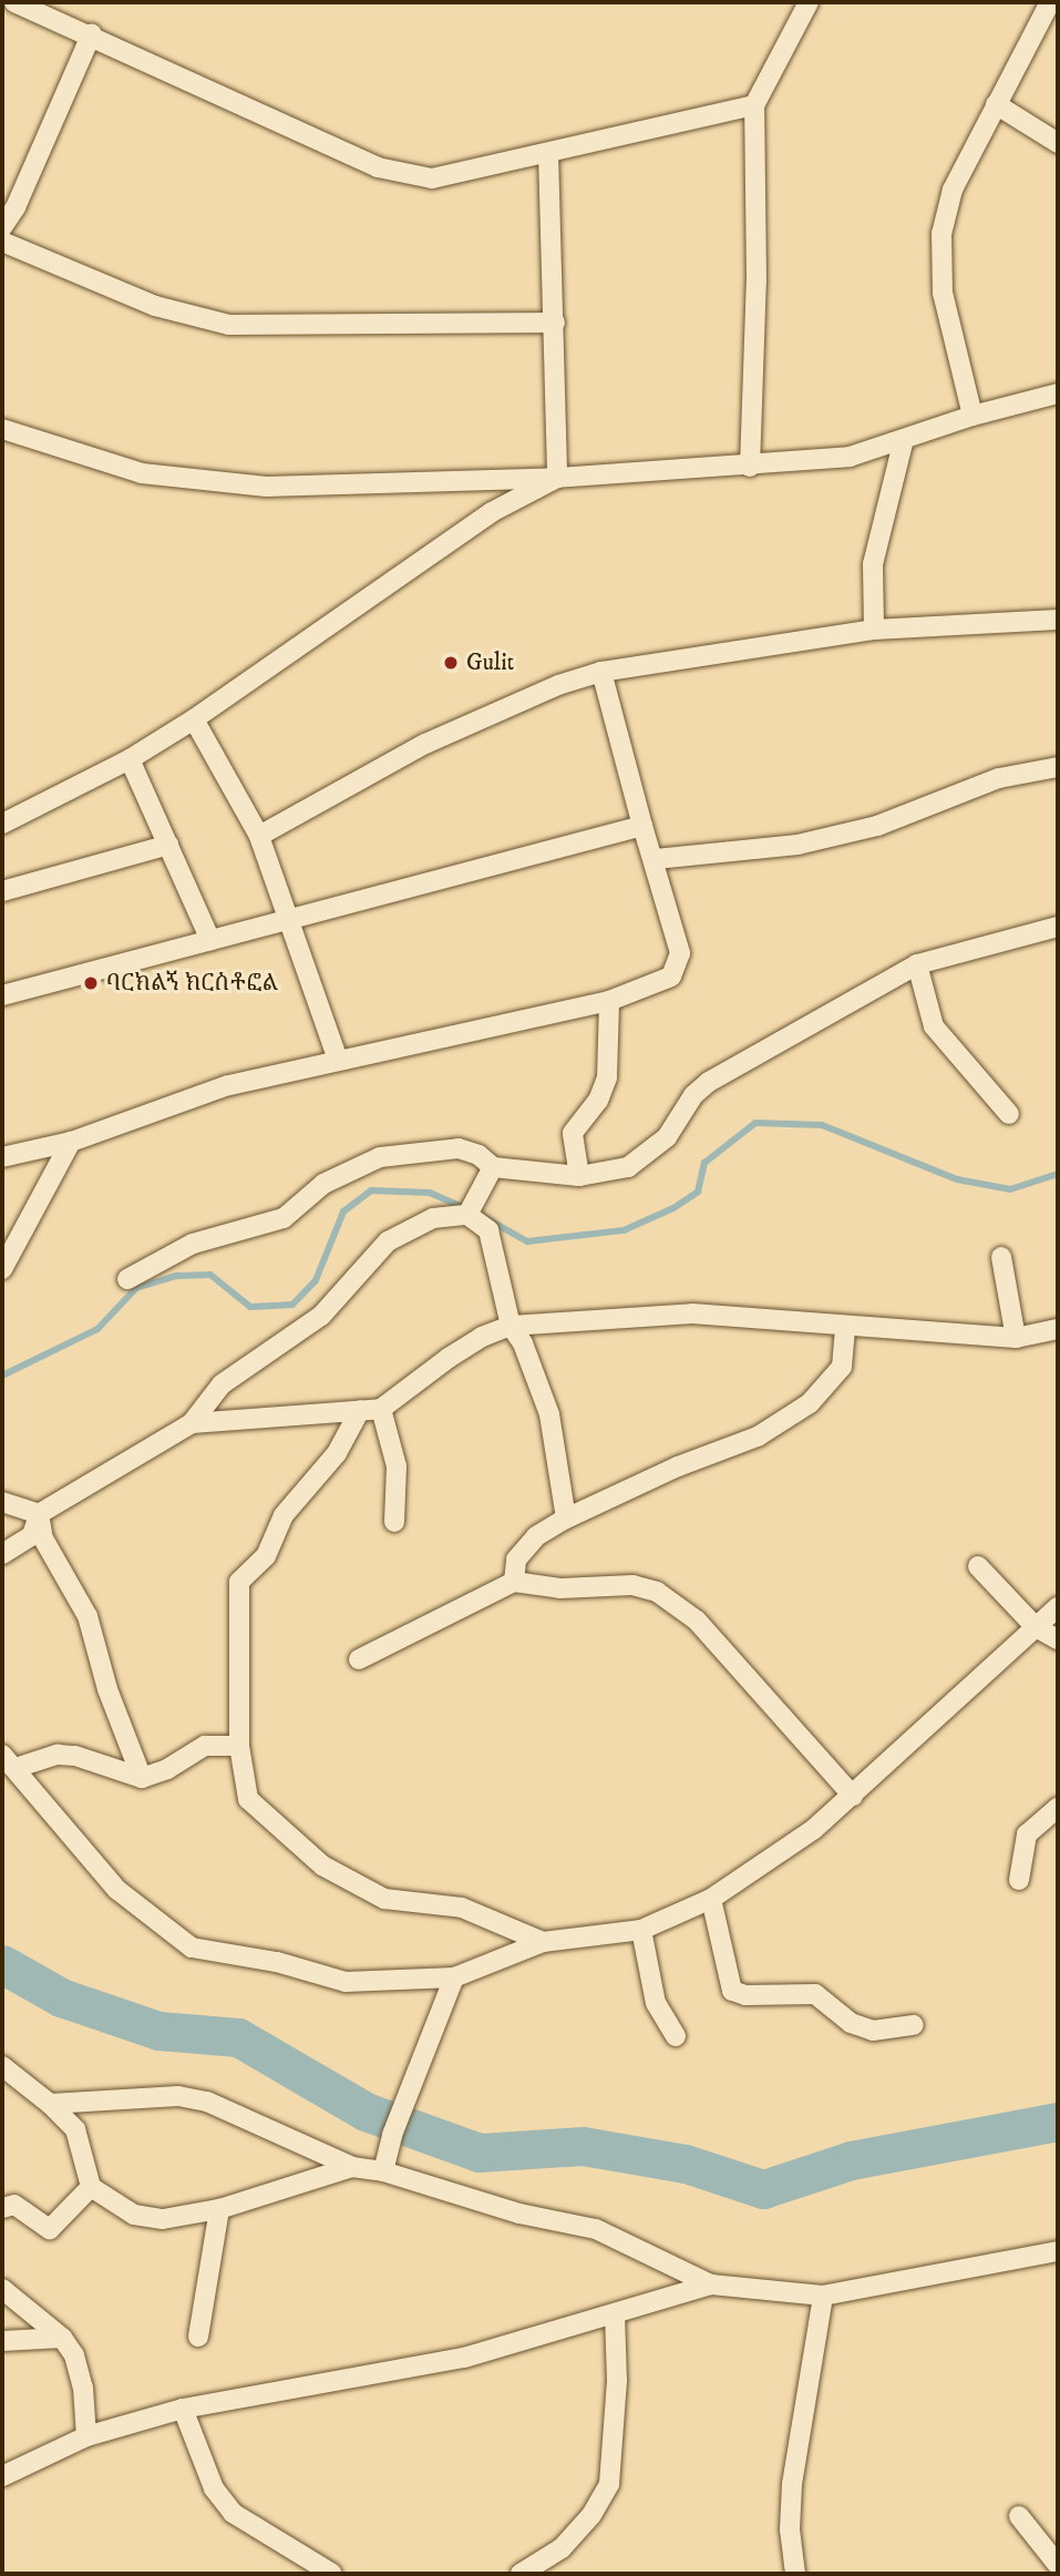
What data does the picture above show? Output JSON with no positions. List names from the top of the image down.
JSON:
{
  "places": ["Gulit", "ባርክልኝ ክርስቶፎል"]
}
